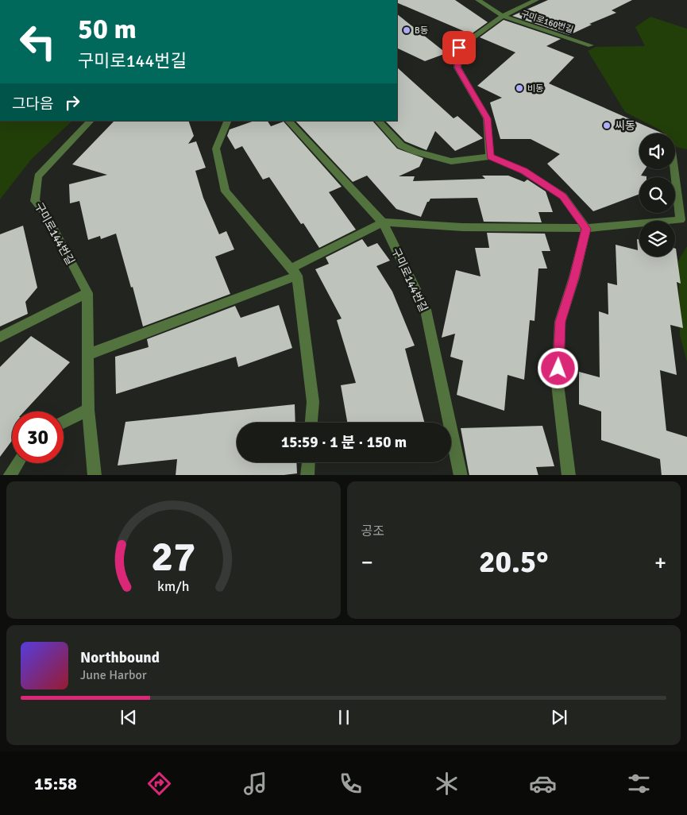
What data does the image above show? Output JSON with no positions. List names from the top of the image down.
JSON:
{
  "streets": {
    "street": ["구미로160번길", "구미로144번길"]
  },
  "places": ["B동", "비동", "씨동"],
  "page": {
    "turn": ["50 m", "구미로144번길"],
    "then": "그다음",
    "limit": "30",
    "trip": "15:59 · 1 분 · 150 m",
    "tile": "공조",
    "heat": ["−", "20.5°", "+"],
    "song": ["Northbound", "June Harbor"],
    "tabs": "15:58",
    "gauge": ["27", "km/h"]
  }
}
